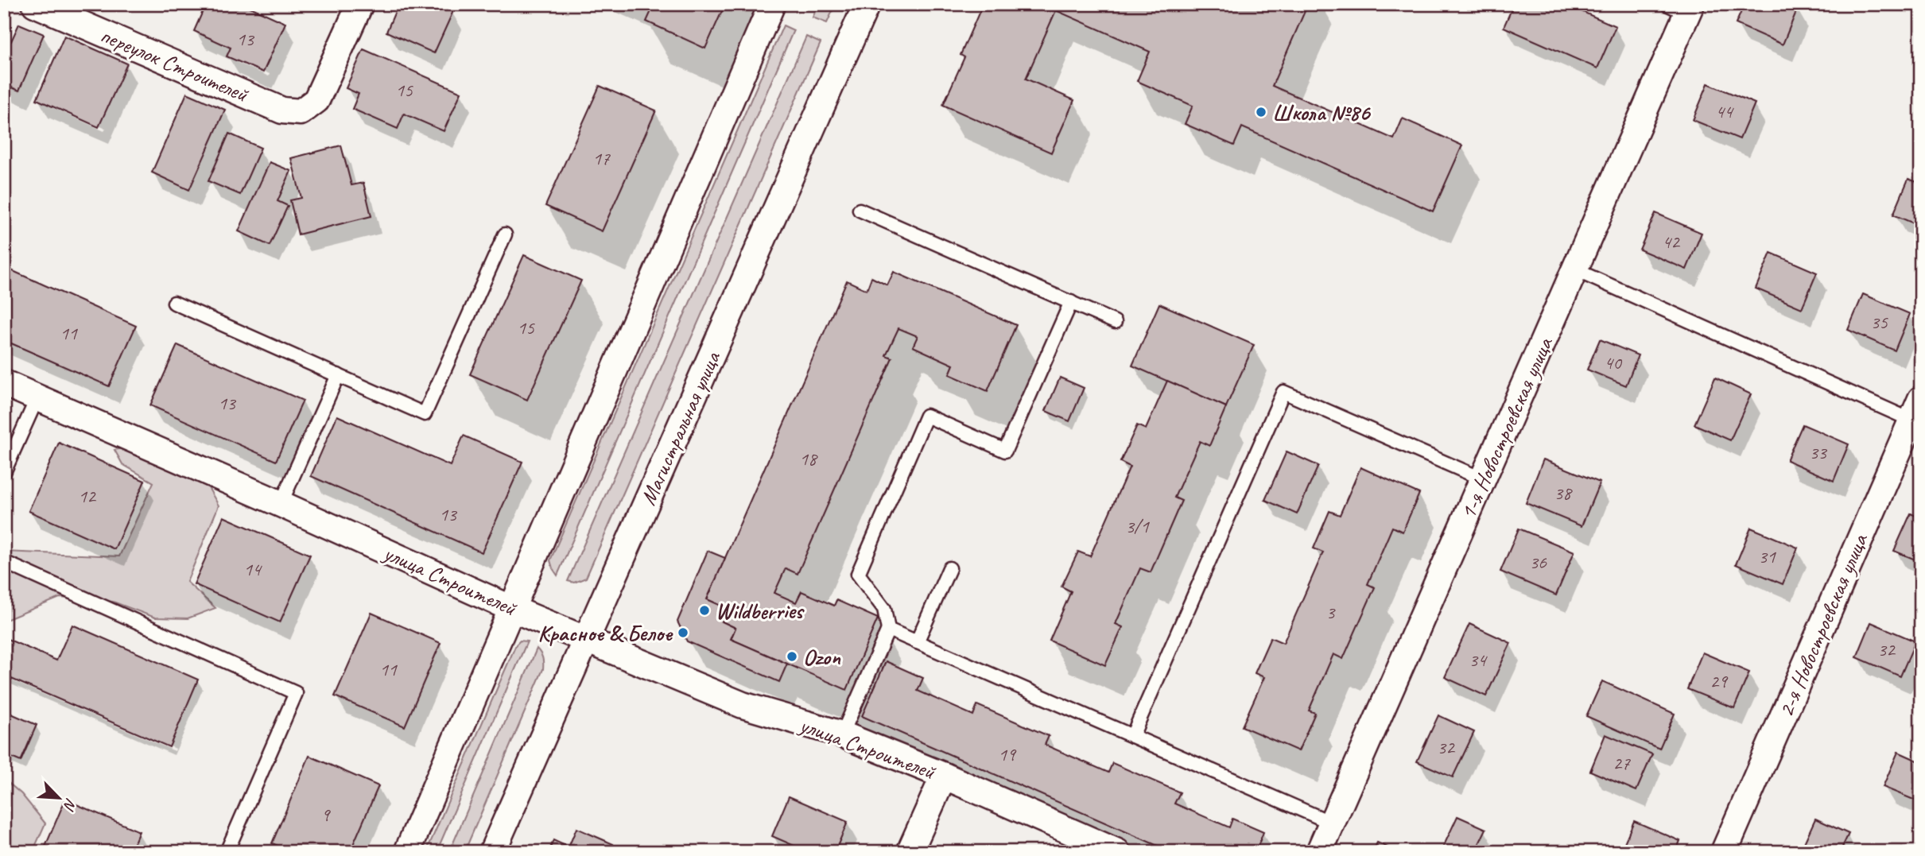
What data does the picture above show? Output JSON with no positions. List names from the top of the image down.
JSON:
{
  "streets": {
    "street": [
      "переулок Строителей",
      "Магистральная улица",
      "1-я Новостроевская улица",
      "улица Строителей",
      "2-я Новостроевская улица"
    ]
  },
  "crossings": [
    ["Магистральная улица", "улица Строителей"]
  ],
  "places": [
    "Школа №86",
    "Wildberries",
    "Красное & Белое",
    "Ozon"
  ],
  "house_numbers": [
    "13",
    "15",
    "44",
    "17",
    "42",
    "35",
    "15",
    "11",
    "40",
    "13",
    "33",
    "18",
    "38",
    "12",
    "13",
    "3/1",
    "31",
    "36",
    "14",
    "3",
    "32",
    "34",
    "11",
    "29",
    "32",
    "19",
    "27",
    "9"
  ],
  "north": "bottom right"
}
